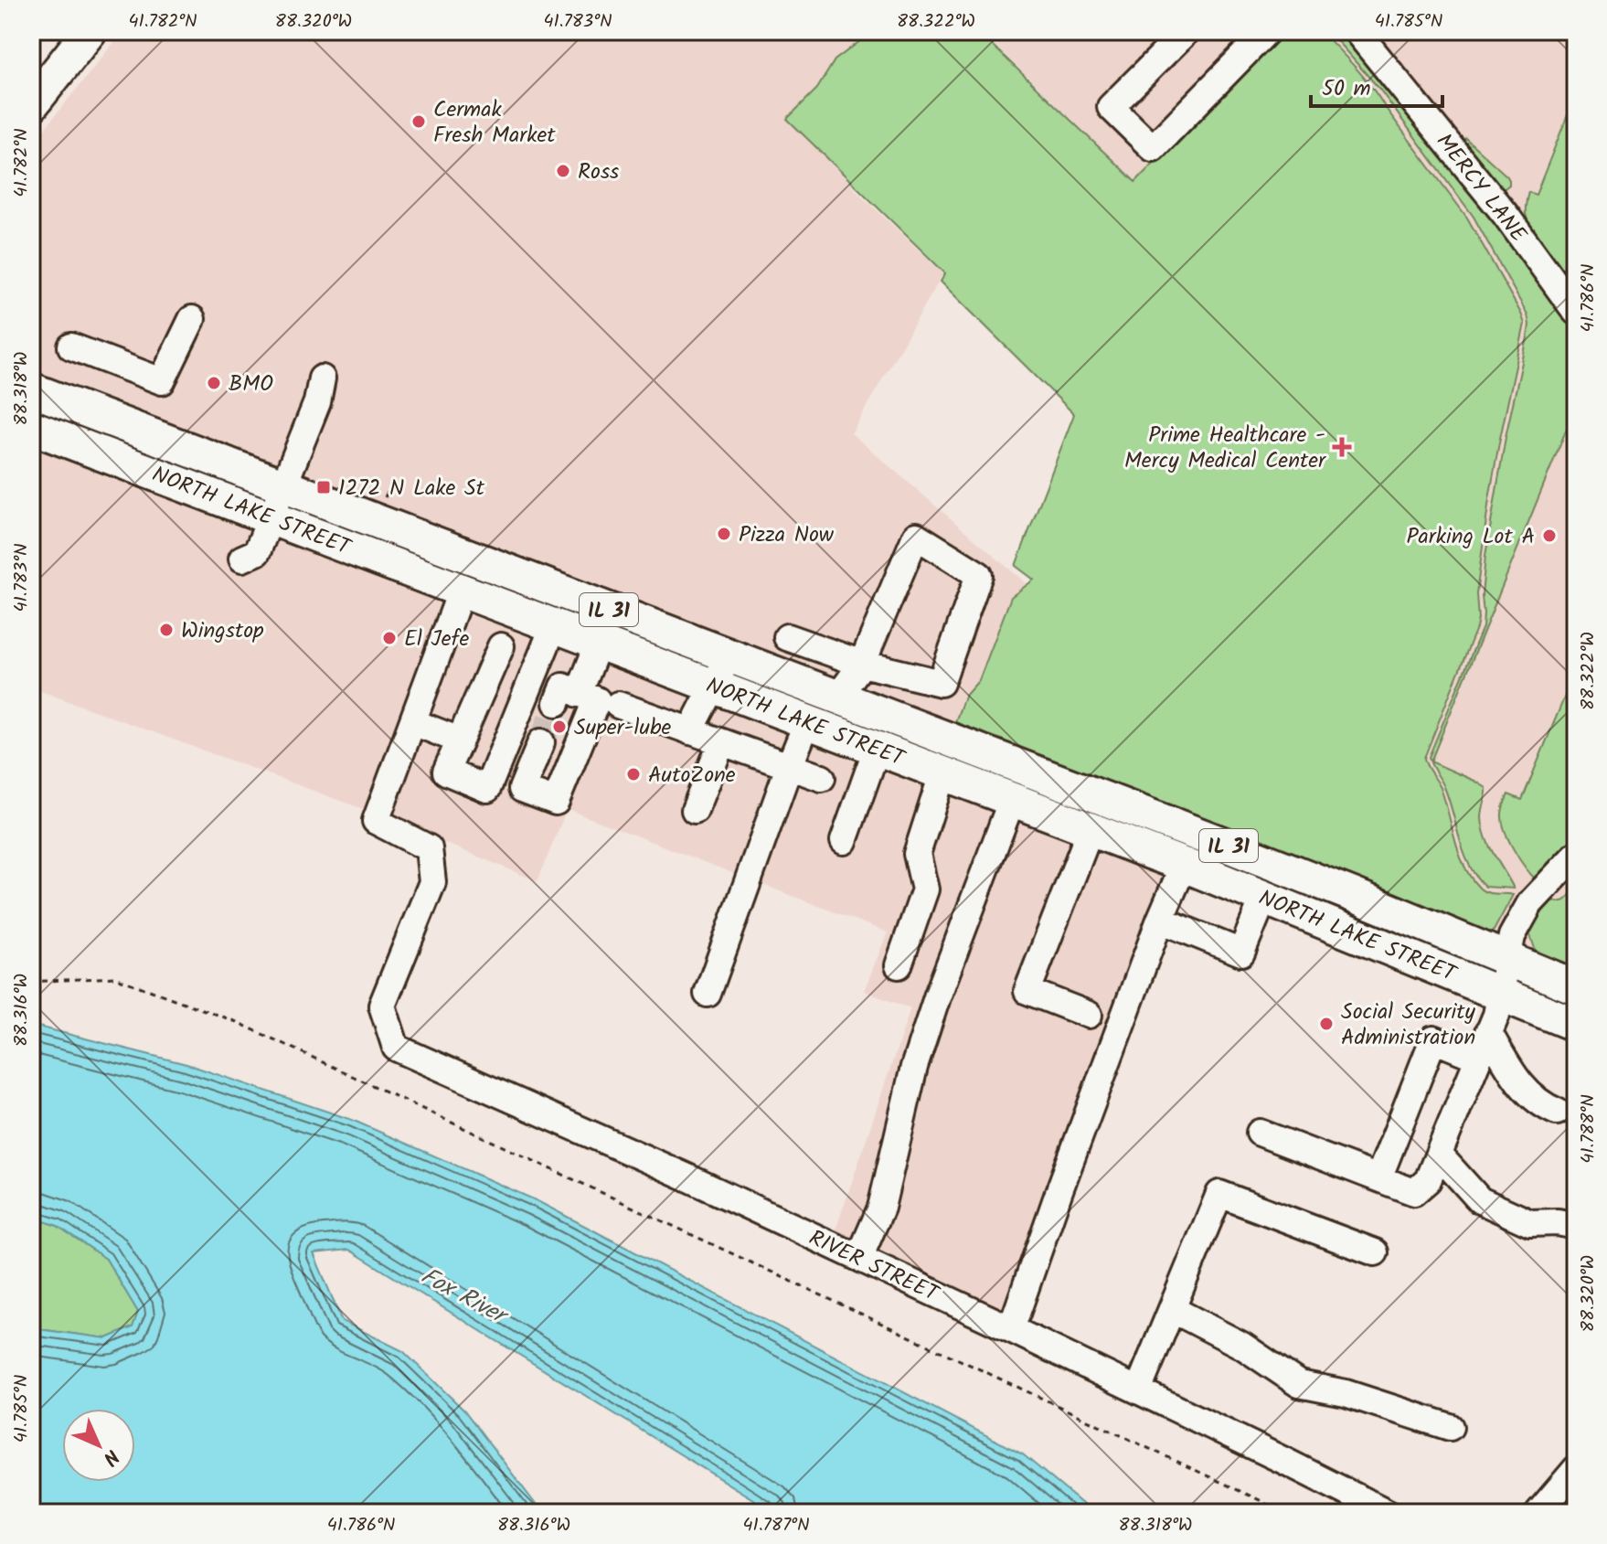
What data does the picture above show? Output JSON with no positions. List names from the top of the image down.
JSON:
{
  "streets": {
    "main road": ["NORTH LAKE STREET", "IL 31"],
    "street": ["MERCY LANE", "RIVER STREET"]
  },
  "water": ["Fox River"],
  "places": {
    "other": [
      "Cermak Fresh Market",
      "Ross",
      "BMO",
      "Pizza Now",
      "Parking Lot A",
      "Wingstop",
      "El Jefe",
      "Super-lube",
      "AutoZone",
      "Social Security Administration"
    ],
    "health": ["Prime Healthcare - Mercy Medical Center"],
    "transit": ["1272 N Lake St"]
  },
  "scale_bar": "50 m",
  "north": "bottom right",
  "coordinates": [
    "41.782°N",
    "88.320°W",
    "41.783°N",
    "88.322°W",
    "41.785°N",
    "41.786°N",
    "88.318°W",
    "88.316°W",
    "41.788°N",
    "41.787°N"
  ]
}
